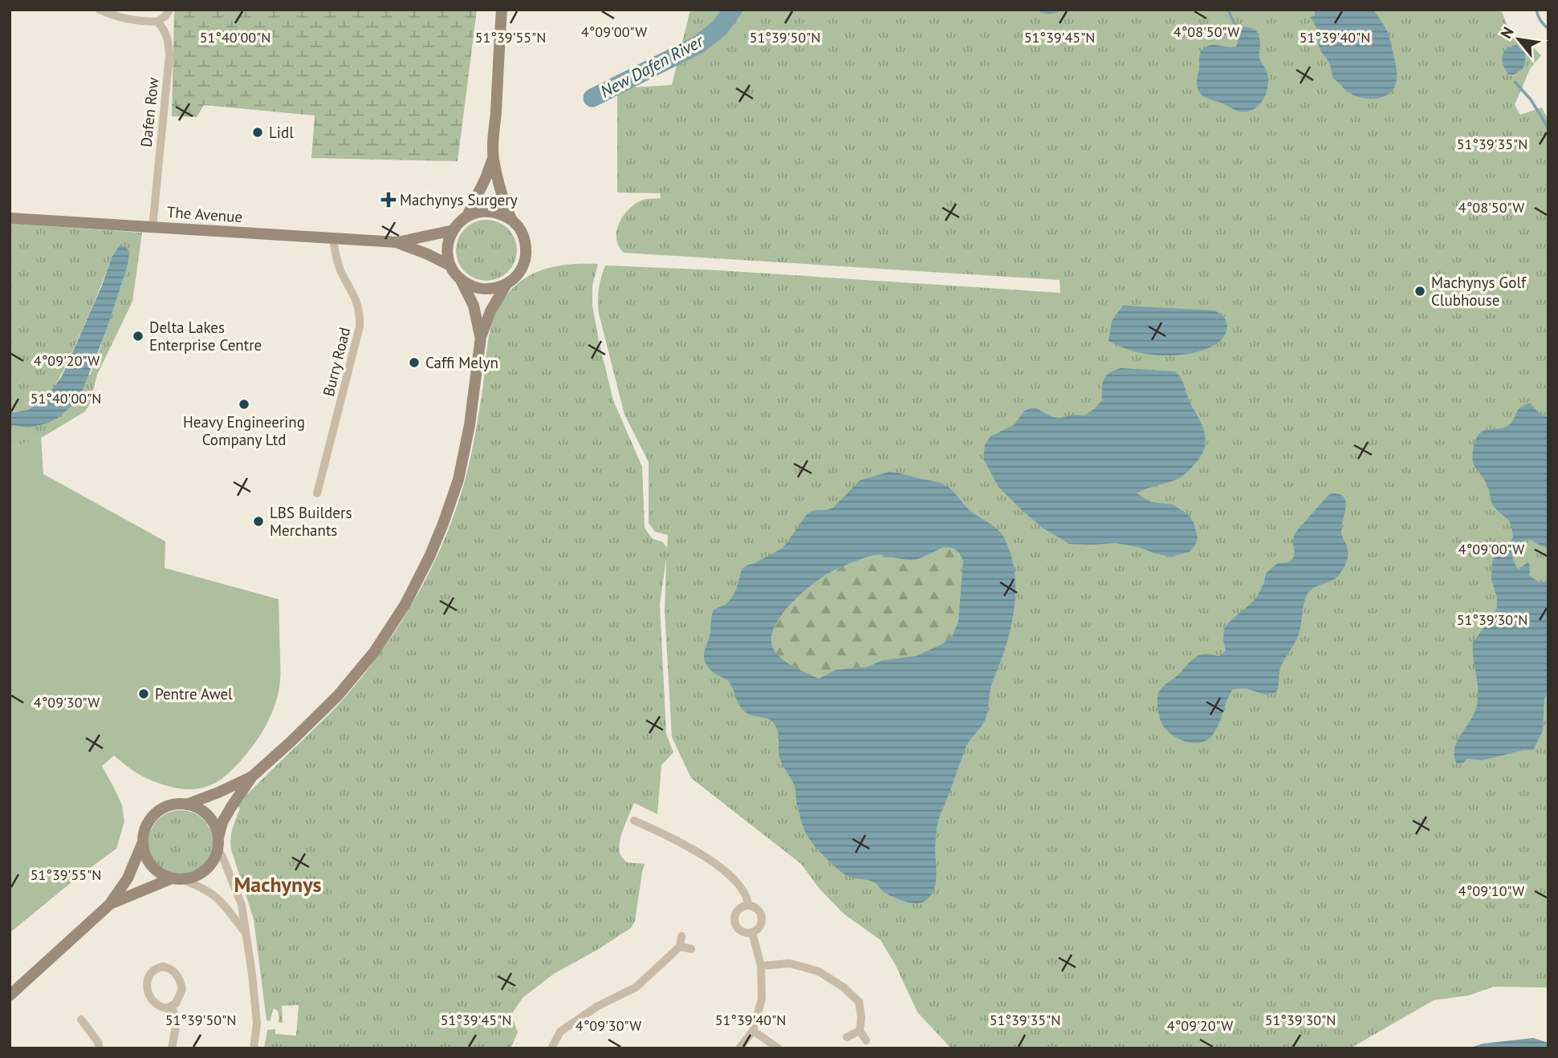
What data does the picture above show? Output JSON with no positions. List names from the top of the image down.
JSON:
{
  "streets": {
    "main road": ["The Avenue"],
    "street": ["Dafen Row", "Burry Road"]
  },
  "crossings": [
    ["Dafen Row", "The Avenue"],
    ["The Avenue", "Burry Road"]
  ],
  "districts": ["Machynys"],
  "water": ["New Dafen River"],
  "places": {
    "other": [
      "Lidl",
      "Machynys Golf Clubhouse",
      "Delta Lakes Enterprise Centre",
      "Caffi Melyn",
      "Heavy Engineering Company Ltd",
      "LBS Builders Merchants",
      "Pentre Awel"
    ],
    "health": ["Machynys Surgery"]
  },
  "north": "top left",
  "coordinates": [
    "4°09'00\"W",
    "4°08'50\"W",
    "51°40'00\"N",
    "51°39'55\"N",
    "51°39'50\"N",
    "51°39'45\"N",
    "51°39'40\"N",
    "51°39'35\"N",
    "4°09'20\"W",
    "51°39'30\"N",
    "4°09'30\"W",
    "4°09'10\"W"
  ]
}
